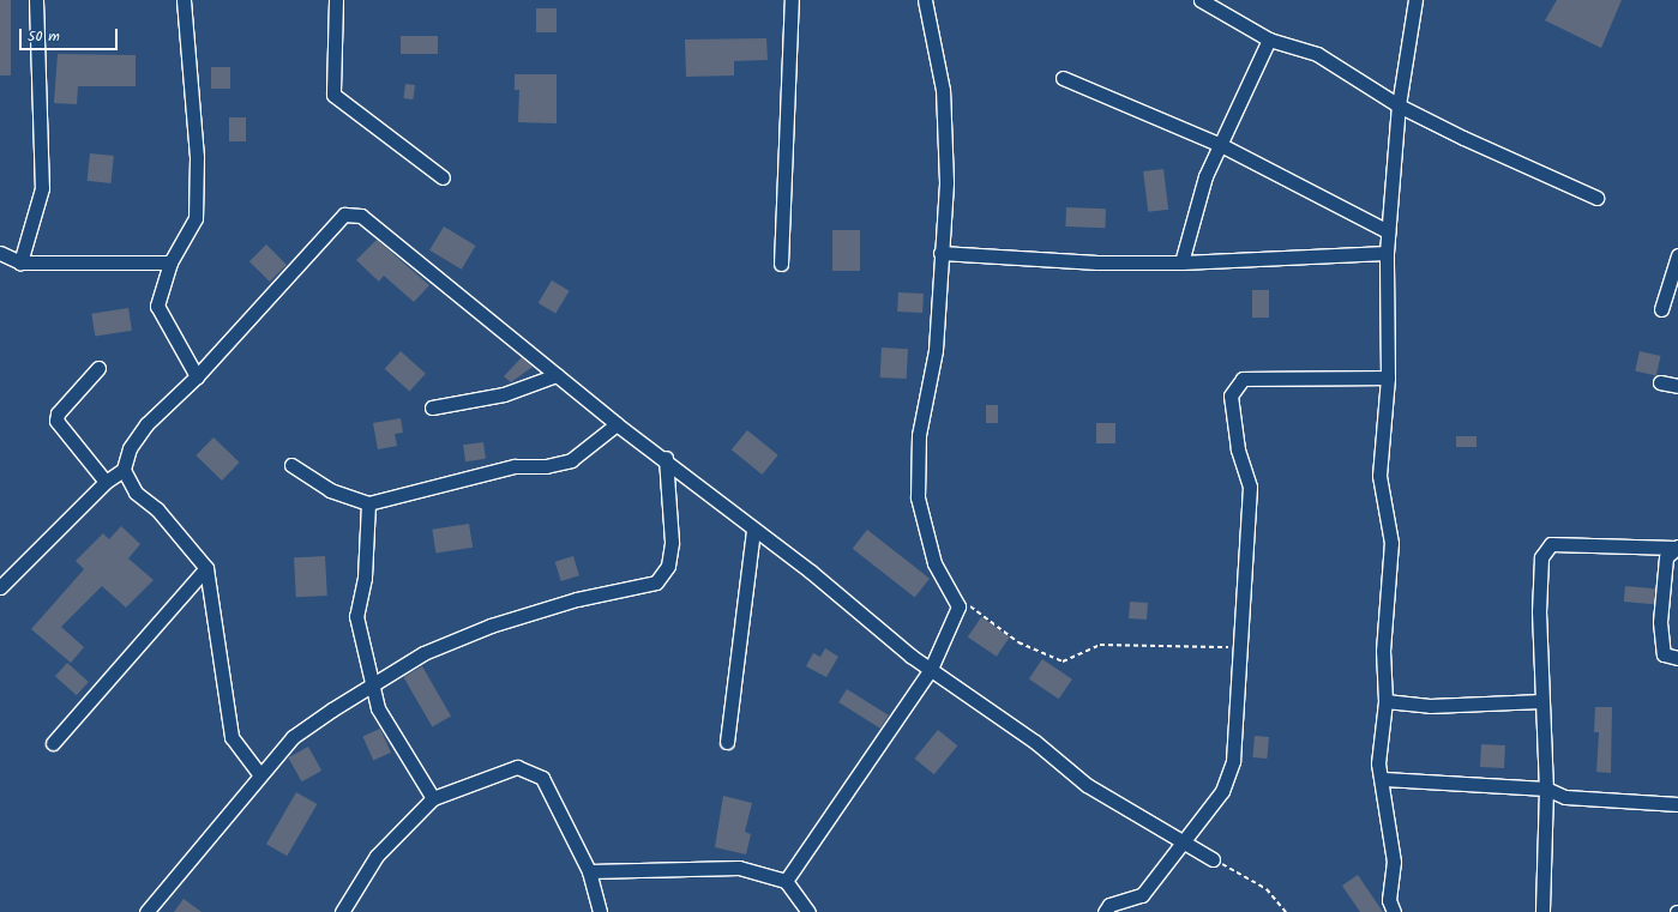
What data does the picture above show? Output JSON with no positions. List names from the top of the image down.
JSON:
{
  "scale_bar": "50 m"
}
